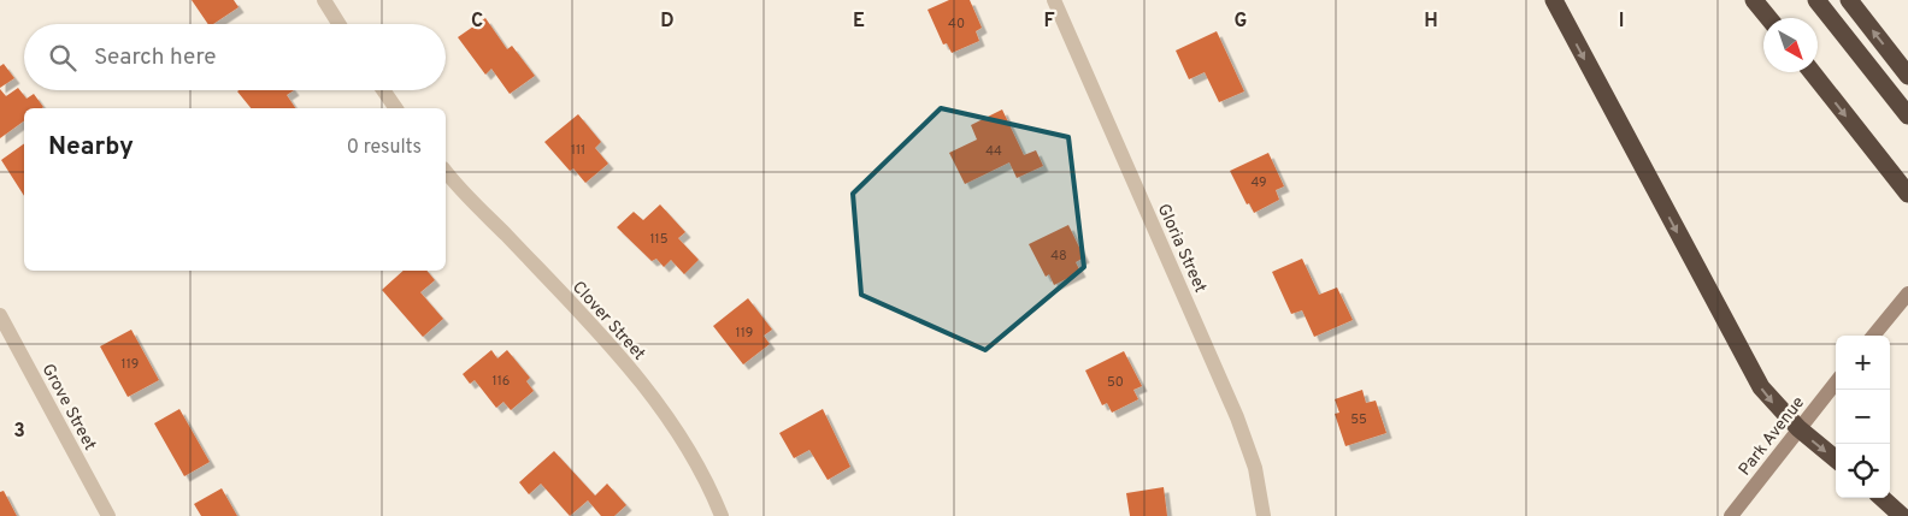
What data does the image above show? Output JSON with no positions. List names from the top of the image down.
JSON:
{
  "streets": {
    "main road": ["Park Avenue"],
    "street": ["Gloria Street", "Clover Street", "Grove Street"]
  },
  "house_numbers": [
    "40",
    "111",
    "44",
    "49",
    "115",
    "48",
    "119",
    "119",
    "116",
    "50",
    "55"
  ],
  "north": "bottom right",
  "page": {
    "search": "Search here",
    "heading": ["Nearby", "0 results"],
    "map_buttons": ["+", "−"]
  },
  "grid": {
    "columns": [
      "C",
      "D",
      "E",
      "F",
      "G",
      "H",
      "I"
    ],
    "rows": ["3"]
  }
}
